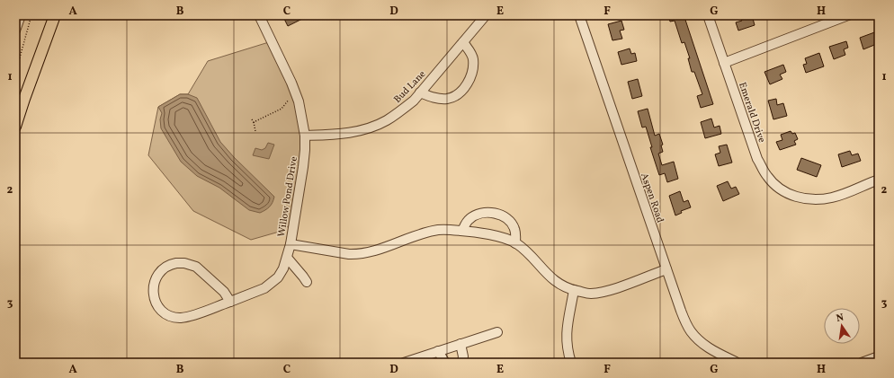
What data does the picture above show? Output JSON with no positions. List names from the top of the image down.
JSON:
{
  "streets": {
    "street": [
      "Bud Lane",
      "Emerald Drive",
      "Willow Pond Drive",
      "Aspen Road"
    ]
  },
  "crossings": [
    ["Bud Lane", "Willow Pond Drive"],
    ["Willow Pond Drive", "Aspen Road"]
  ],
  "north": "top",
  "grid": {
    "columns": [
      "A",
      "B",
      "C",
      "D",
      "E",
      "F",
      "G",
      "H"
    ],
    "rows": ["1", "2", "3"]
  }
}
